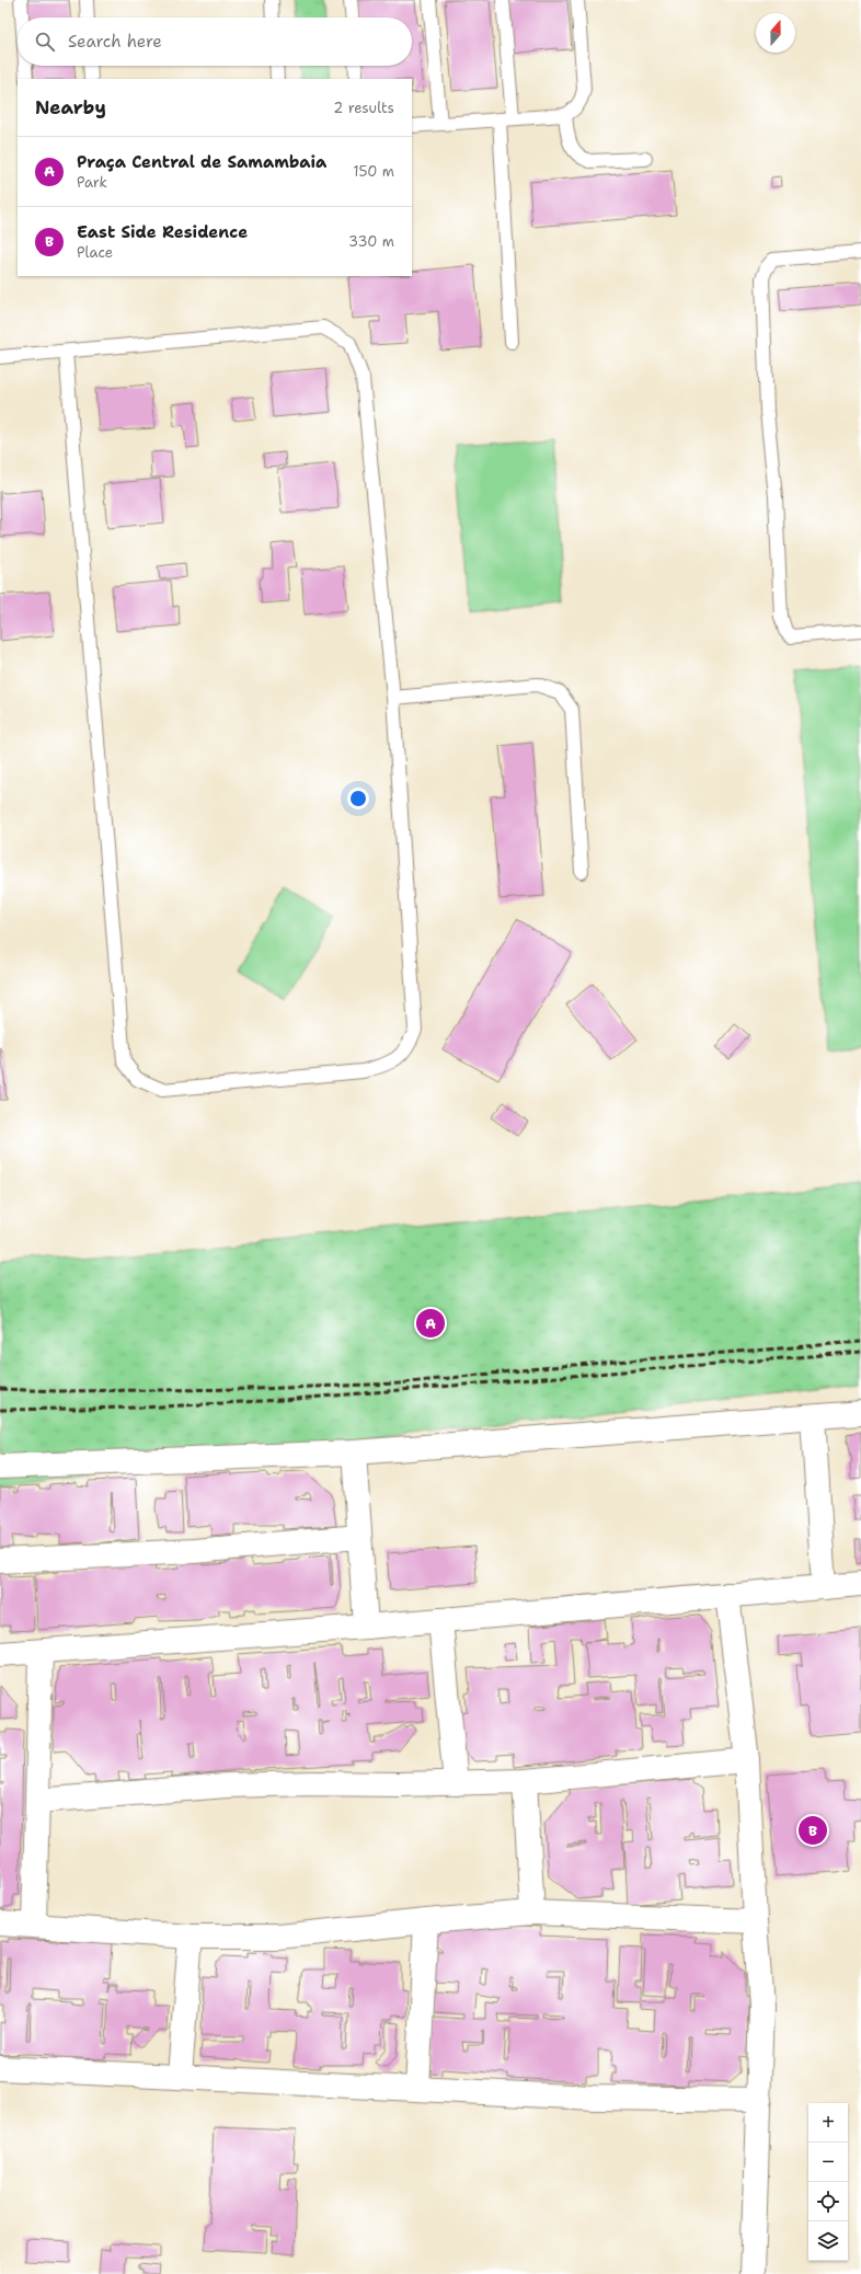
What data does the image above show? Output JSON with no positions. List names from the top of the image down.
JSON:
{
  "north": "top",
  "page": {
    "search": "Search here",
    "heading": ["Nearby", "2 results"],
    "list": [
      {
        "mark": "A",
        "name": "Praça Central de Samambaia",
        "note": "Park",
        "value": "150 m"
      },
      {
        "mark": "B",
        "name": "East Side Residence",
        "note": "Place",
        "value": "330 m"
      }
    ],
    "pins": ["A", "B"],
    "map_buttons": ["+", "−"]
  }
}
